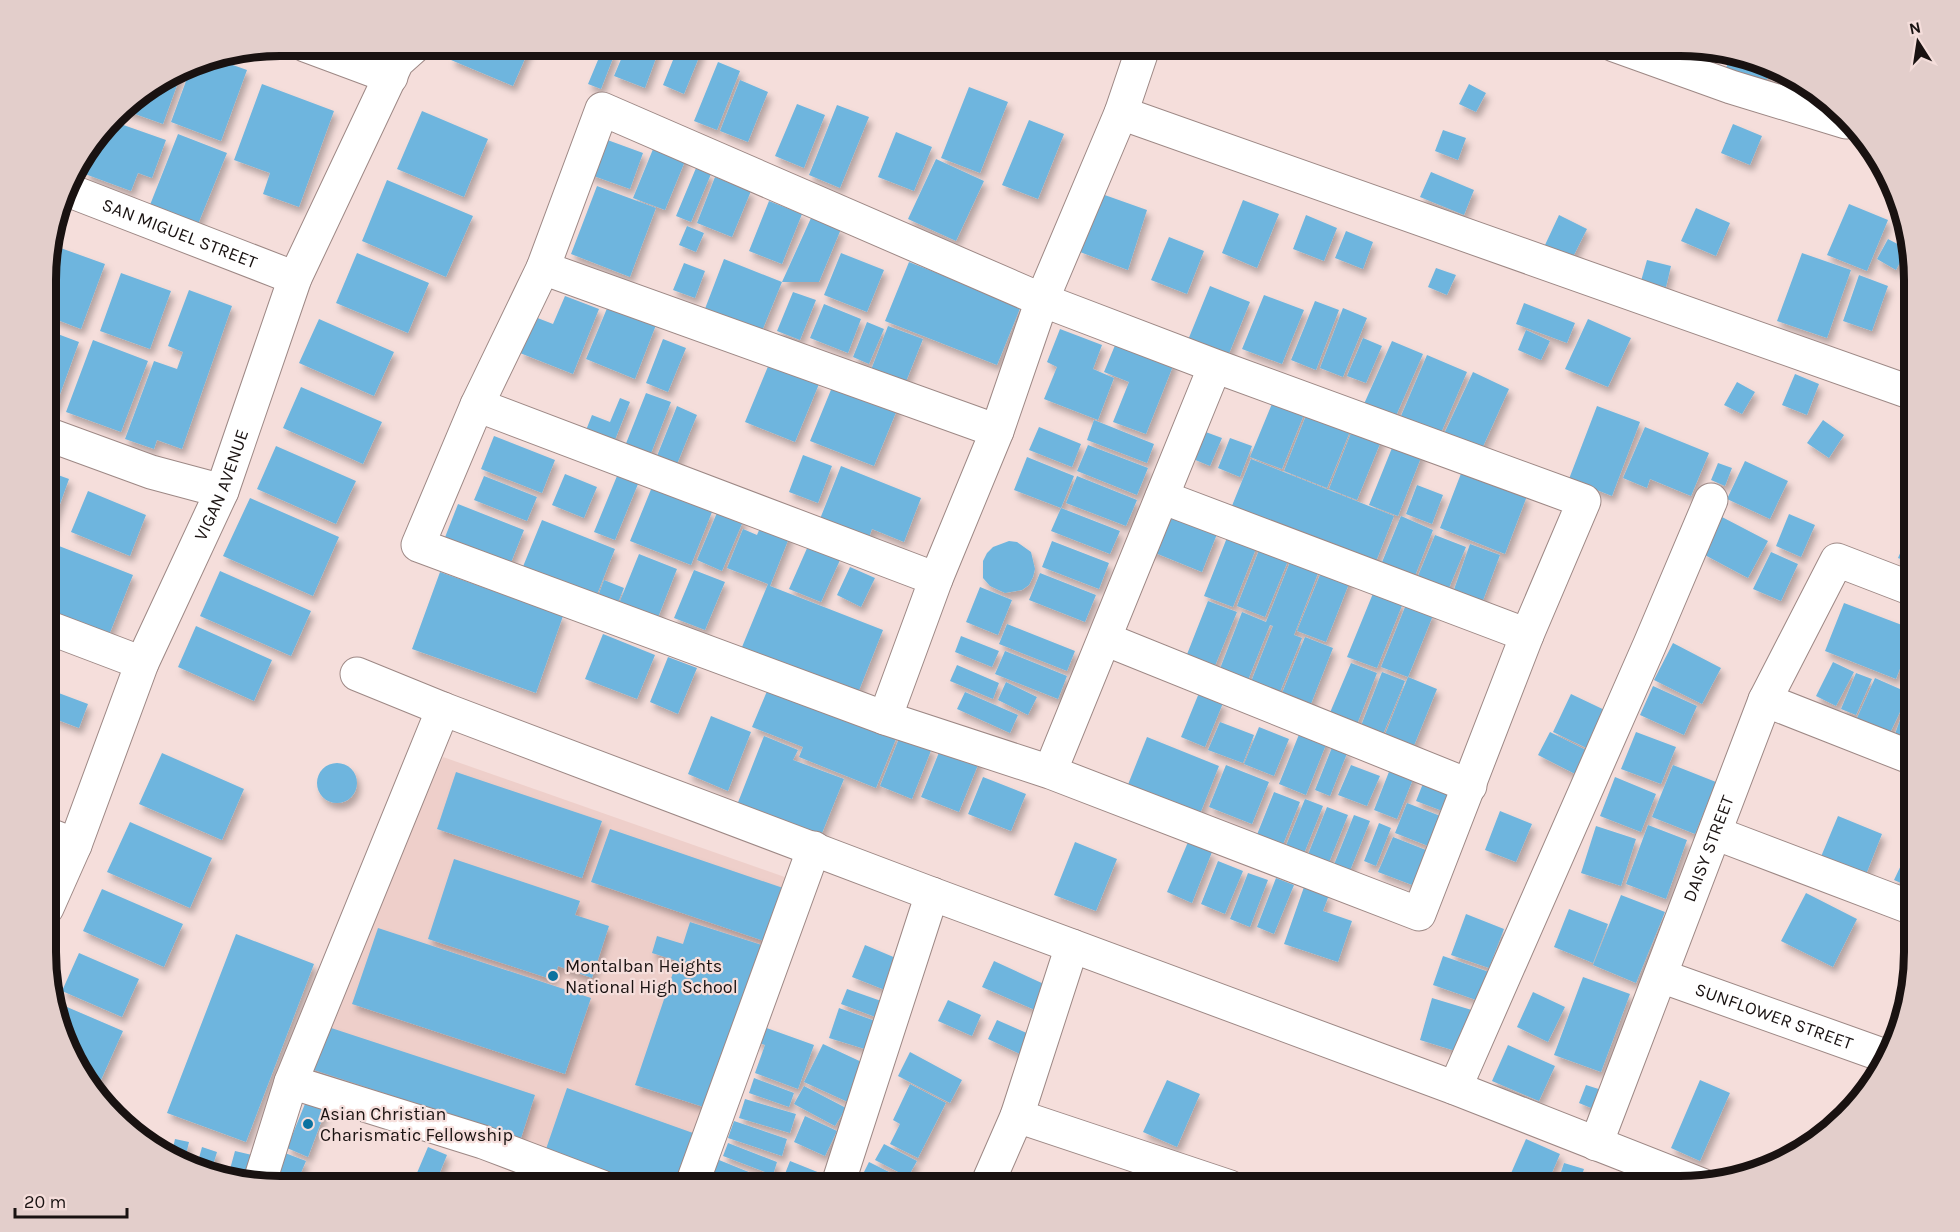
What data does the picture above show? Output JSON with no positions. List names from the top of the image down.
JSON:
{
  "streets": {
    "street": [
      "SAN MIGUEL STREET",
      "VIGAN AVENUE",
      "DAISY STREET",
      "SUNFLOWER STREET"
    ]
  },
  "crossings": [
    ["SAN MIGUEL STREET", "VIGAN AVENUE"],
    ["DAISY STREET", "SUNFLOWER STREET"]
  ],
  "places": ["Montalban Heights National High School", "Asian Christian Charismatic Fellowship"],
  "scale_bar": "20 m",
  "north": "top"
}
